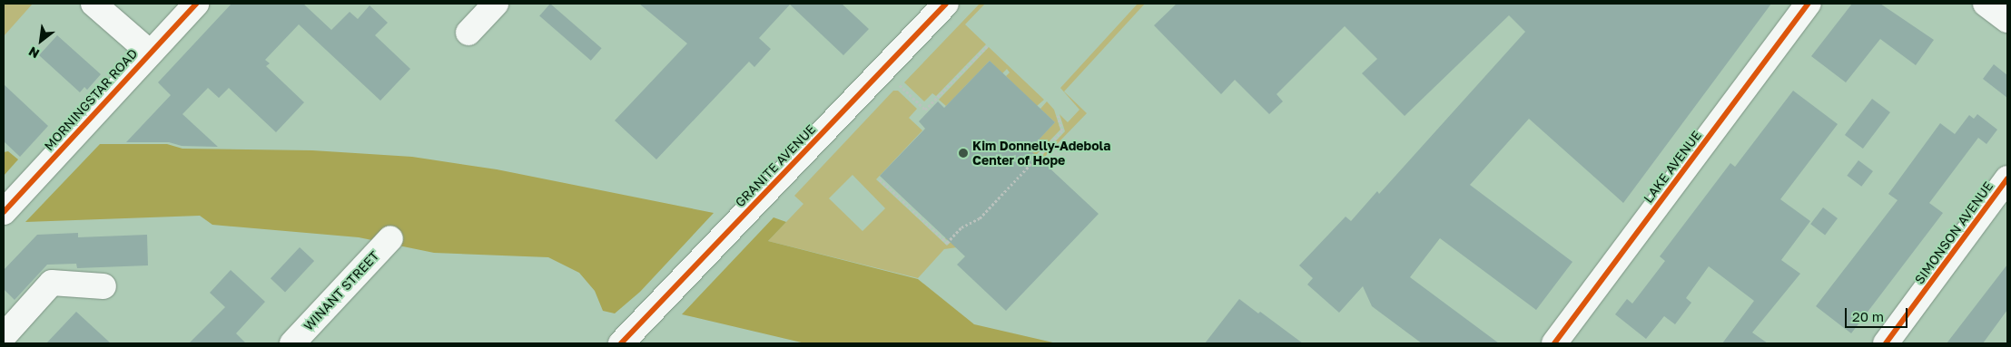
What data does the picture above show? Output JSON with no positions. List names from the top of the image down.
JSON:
{
  "streets": {
    "street": [
      "MORNINGSTAR ROAD",
      "GRANITE AVENUE",
      "LAKE AVENUE",
      "SIMONSON AVENUE",
      "WINANT STREET"
    ]
  },
  "places": ["Kim Donnelly-Adebola Center of Hope"],
  "scale_bar": "20 m",
  "north": "bottom left"
}
